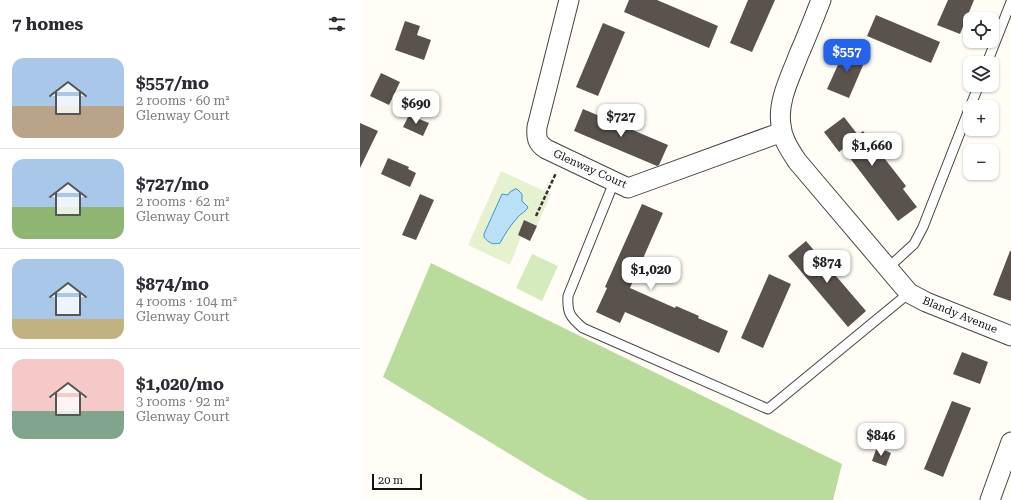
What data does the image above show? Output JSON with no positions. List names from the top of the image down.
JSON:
{
  "streets": {
    "street": ["Glenway Court", "Blandy Avenue"]
  },
  "scale_bar": "20 m",
  "page": {
    "heading": "7 homes",
    "map_buttons": ["+", "−"],
    "price": [
      "$557",
      "$690",
      "$727",
      "$1,660",
      "$874",
      "$1,020",
      "$846"
    ],
    "list": [
      {
        "name": "$557/mo",
        "note": "2 rooms · 60 m² · Glenway Court"
      },
      {
        "name": "$727/mo",
        "note": "2 rooms · 62 m² · Glenway Court"
      },
      {
        "name": "$874/mo",
        "note": "4 rooms · 104 m² · Glenway Court"
      },
      {
        "name": "$1,020/mo",
        "note": "3 rooms · 92 m² · Glenway Court"
      }
    ],
    "scale": "20 m"
  }
}
